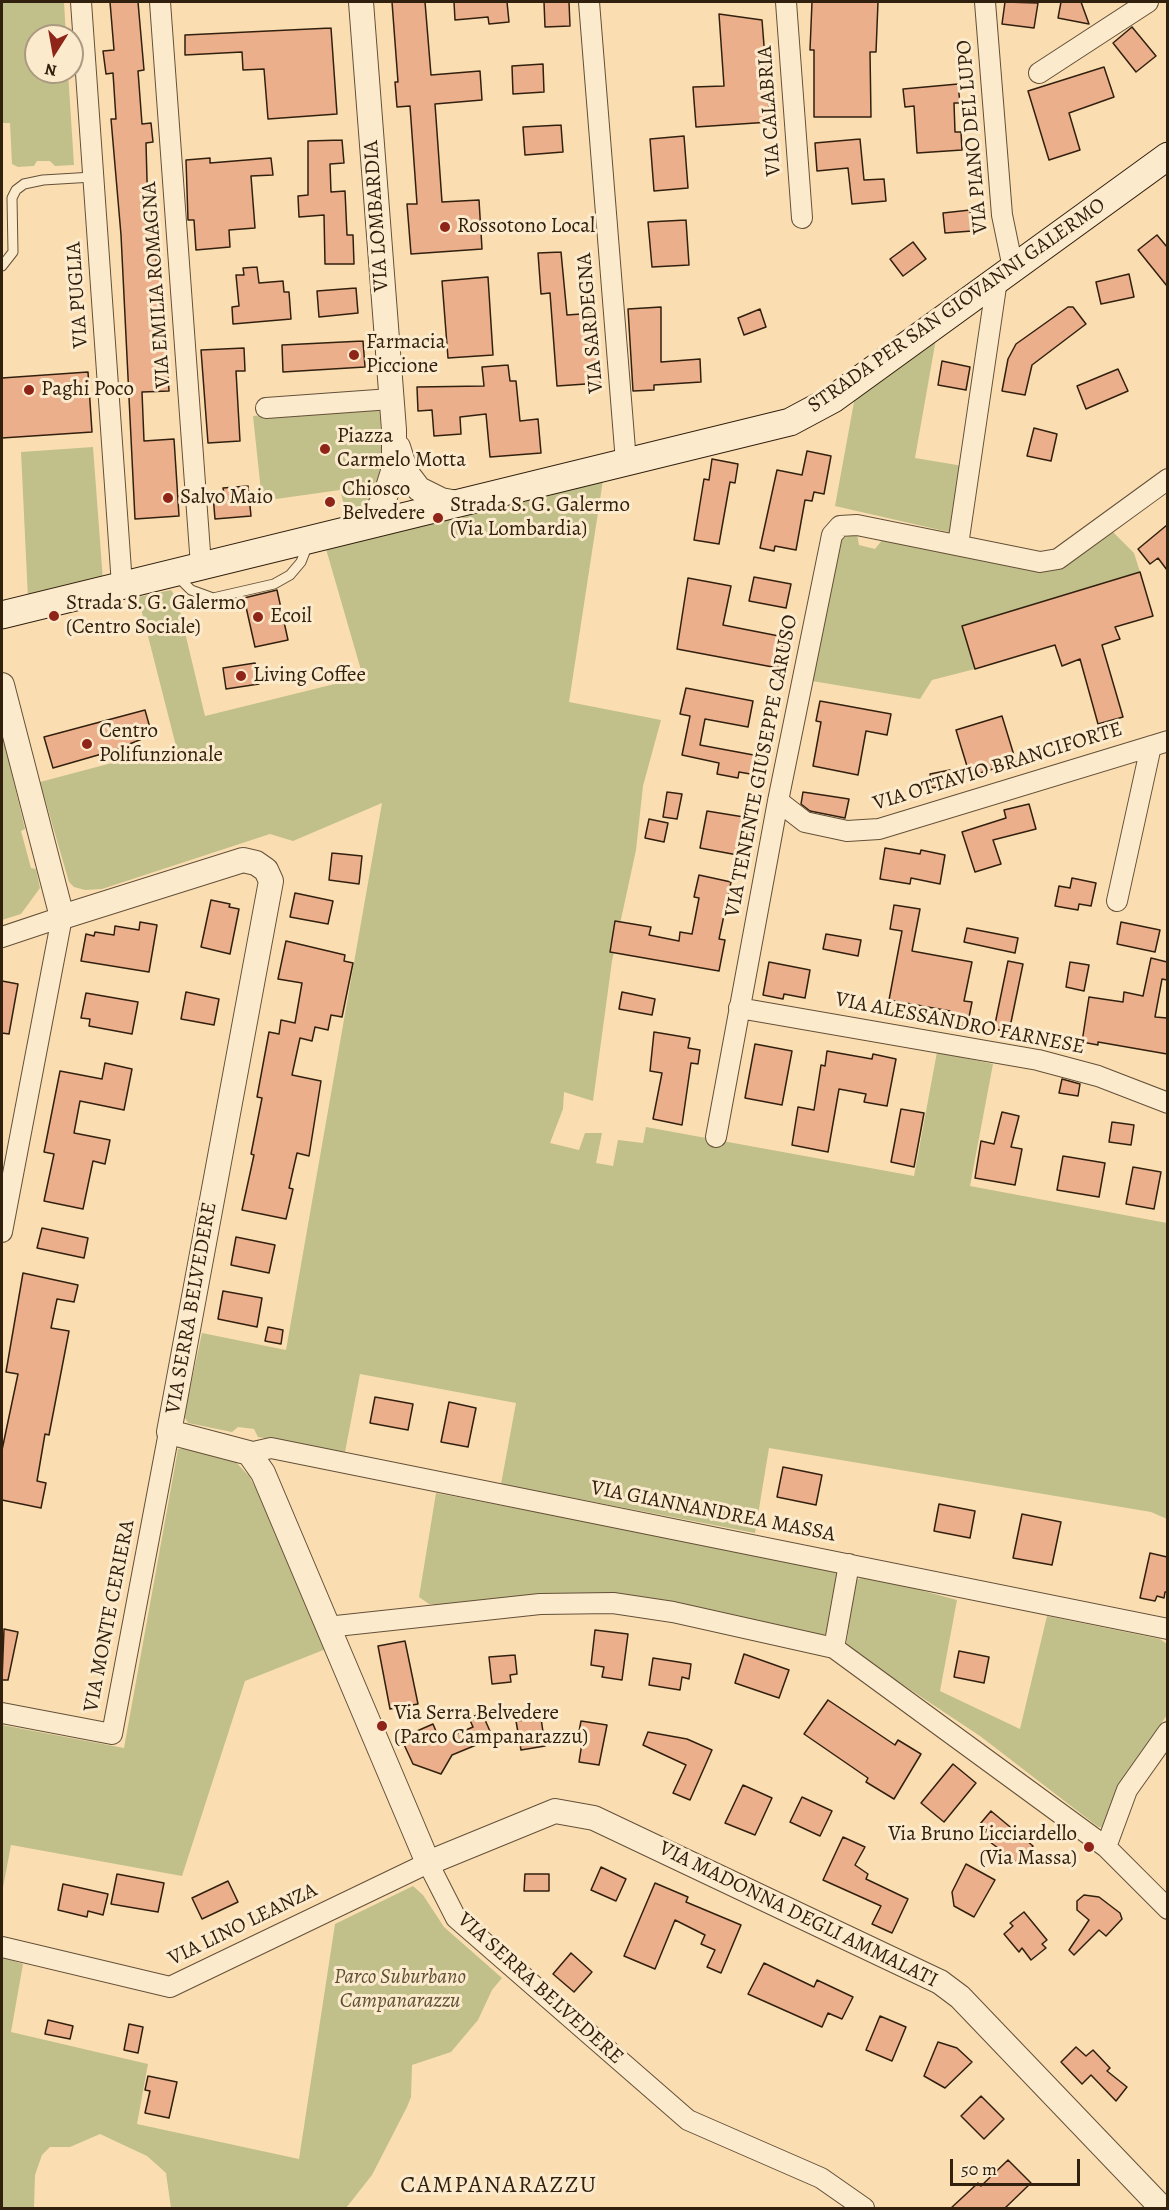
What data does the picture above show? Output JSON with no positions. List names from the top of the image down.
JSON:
{
  "streets": {
    "main road": ["STRADA PER SAN GIOVANNI GALERMO"],
    "street": [
      "VIA CALABRIA",
      "VIA PIANO DEL LUPO",
      "VIA LOMBARDIA",
      "VIA EMILIA ROMAGNA",
      "VIA PUGLIA",
      "VIA SARDEGNA",
      "VIA TENENTE GIUSEPPE CARUSO",
      "VIA OTTAVIO BRANCIFORTE",
      "VIA ALESSANDRO FARNESE",
      "VIA SERRA BELVEDERE",
      "VIA GIANNANDREA MASSA",
      "VIA MONTE CERIERA",
      "VIA MADONNA DEGLI AMMALATI",
      "VIA LINO LEANZA"
    ]
  },
  "crossings": [
    ["VIA PIANO DEL LUPO", "STRADA PER SAN GIOVANNI GALERMO"],
    ["VIA EMILIA ROMAGNA", "STRADA PER SAN GIOVANNI GALERMO"],
    ["VIA PUGLIA", "STRADA PER SAN GIOVANNI GALERMO"],
    ["STRADA PER SAN GIOVANNI GALERMO", "VIA SARDEGNA"],
    ["VIA TENENTE GIUSEPPE CARUSO", "VIA OTTAVIO BRANCIFORTE"],
    ["VIA TENENTE GIUSEPPE CARUSO", "VIA ALESSANDRO FARNESE"],
    ["VIA SERRA BELVEDERE", "VIA GIANNANDREA MASSA"],
    ["VIA SERRA BELVEDERE", "VIA MONTE CERIERA"],
    ["VIA SERRA BELVEDERE", "VIA MADONNA DEGLI AMMALATI"],
    ["VIA SERRA BELVEDERE", "VIA LINO LEANZA"],
    ["VIA MADONNA DEGLI AMMALATI", "VIA LINO LEANZA"]
  ],
  "districts": ["CAMPANARAZZU"],
  "parks": ["Parco Suburbano Campanarazzu"],
  "places": [
    "Rossotono Local",
    "Farmacia Piccione",
    "Paghi Poco",
    "Piazza Carmelo Motta",
    "Salvo Maio",
    "Chiosco Belvedere",
    "Strada S. G. Galermo (Via Lombardia)",
    "Strada S. G. Galermo (Centro Sociale)",
    "Ecoil",
    "Living Coffee",
    "Centro Polifunzionale",
    "Via Serra Belvedere (Parco Campanarazzu)",
    "Via Bruno Licciardello (Via Massa)"
  ],
  "scale_bar": "50 m",
  "north": "bottom"
}
